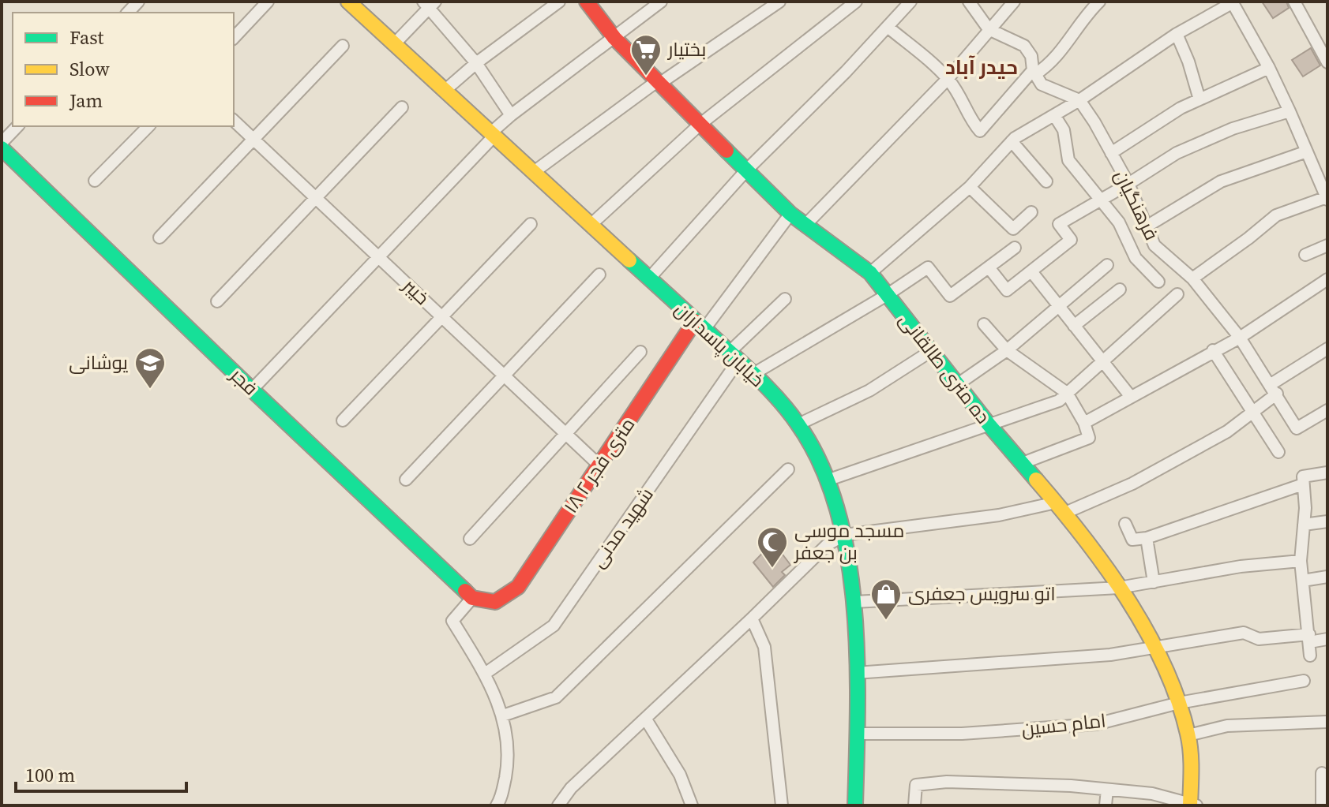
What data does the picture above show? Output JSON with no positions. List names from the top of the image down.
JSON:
{
  "streets": {
    "street": [
      "فرهنگیان",
      "خیبر",
      "خیابان پاسداران",
      "ده متری طالقانی",
      "فجر",
      "۱۸ متری فجر ۲",
      "شهید مدنی",
      "امام حسین"
    ]
  },
  "crossings": [
    ["خیبر", "۱۸ متری فجر ۲"],
    ["خیابان پاسداران", "۱۸ متری فجر ۲"],
    ["خیابان پاسداران", "شهید مدنی"],
    ["خیابان پاسداران", "امام حسین"],
    ["ده متری طالقانی", "امام حسین"],
    ["فجر", "۱۸ متری فجر ۲"]
  ],
  "districts": ["حیدر آباد"],
  "places": {
    "supermarket": ["بختیار"],
    "school or university": ["یوشانی"],
    "mosque": ["مسجد موسی بن جعفر"],
    "shop": ["اتو سرویس جعفری"]
  },
  "legend": ["Fast", "Slow", "Jam"],
  "scale_bar": "100 m"
}
